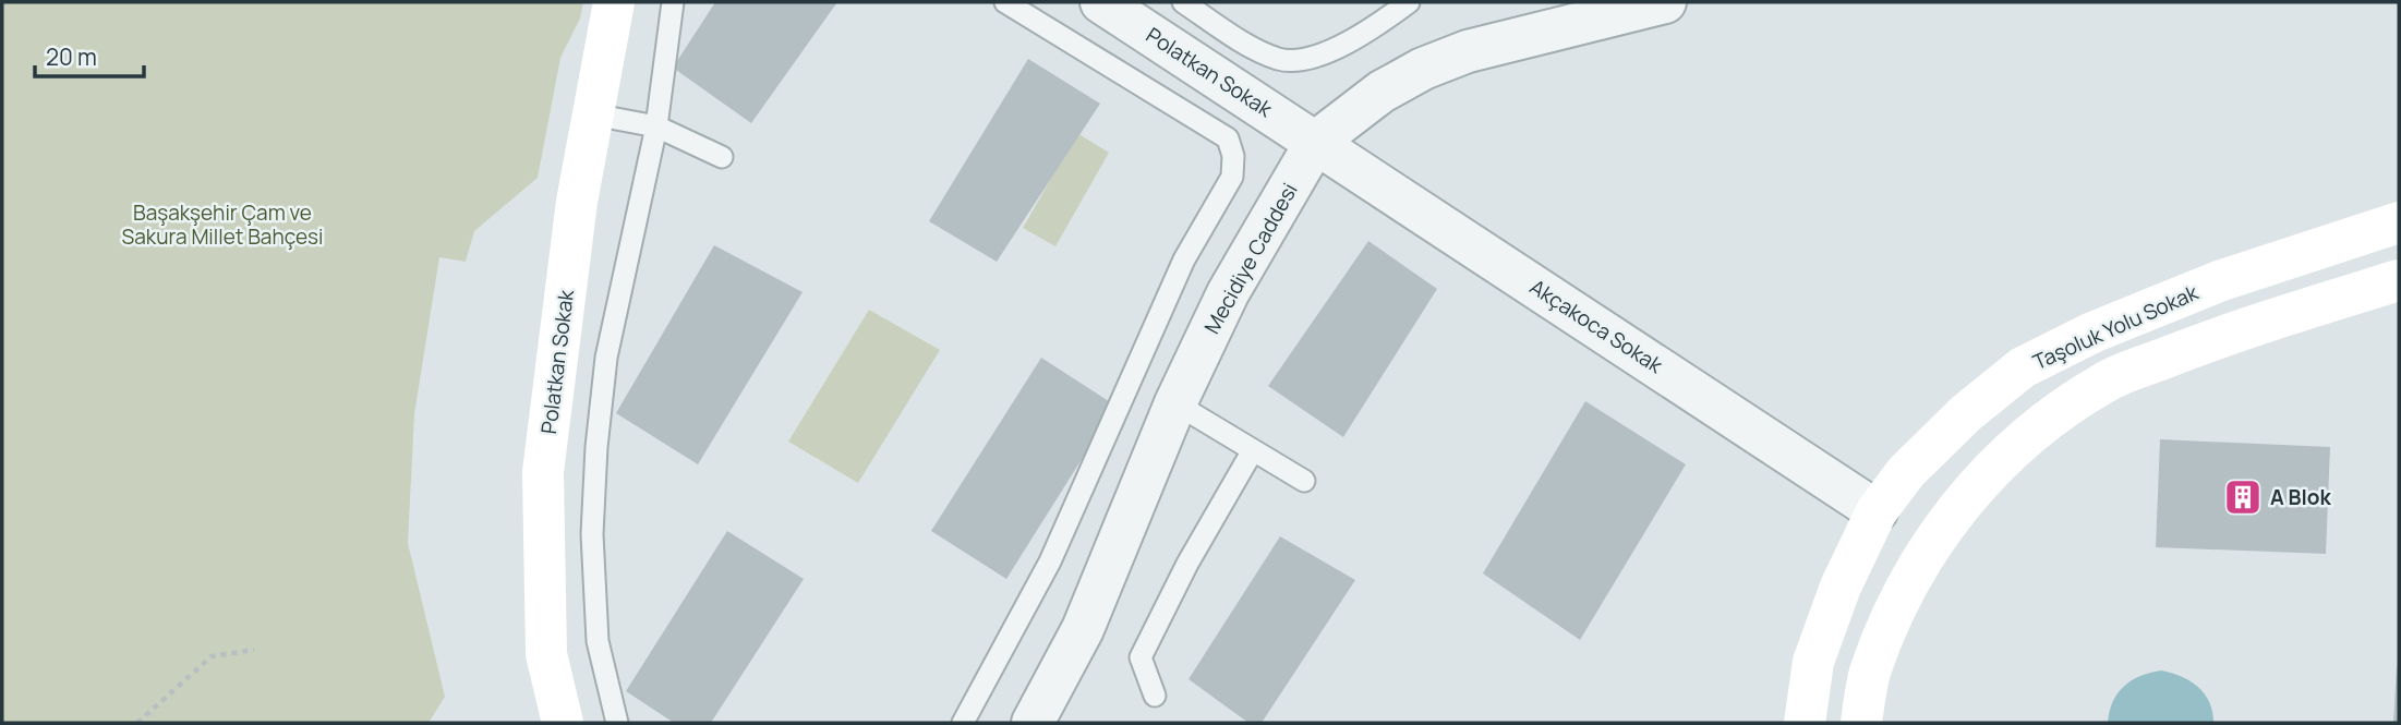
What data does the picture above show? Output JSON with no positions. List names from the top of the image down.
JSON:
{
  "streets": {
    "main road": ["Polatkan Sokak", "Taşoluk Yolu Sokak"],
    "street": ["Mecidiye Caddesi", "Akçakoca Sokak"]
  },
  "crossings": [
    ["Polatkan Sokak", "Mecidiye Caddesi"],
    ["Polatkan Sokak", "Akçakoca Sokak"],
    ["Mecidiye Caddesi", "Akçakoca Sokak"],
    ["Akçakoca Sokak", "Taşoluk Yolu Sokak"]
  ],
  "parks": ["Başakşehir Çam ve Sakura Millet Bahçesi"],
  "places": {
    "building": ["A Blok"]
  },
  "scale_bar": "20 m"
}
